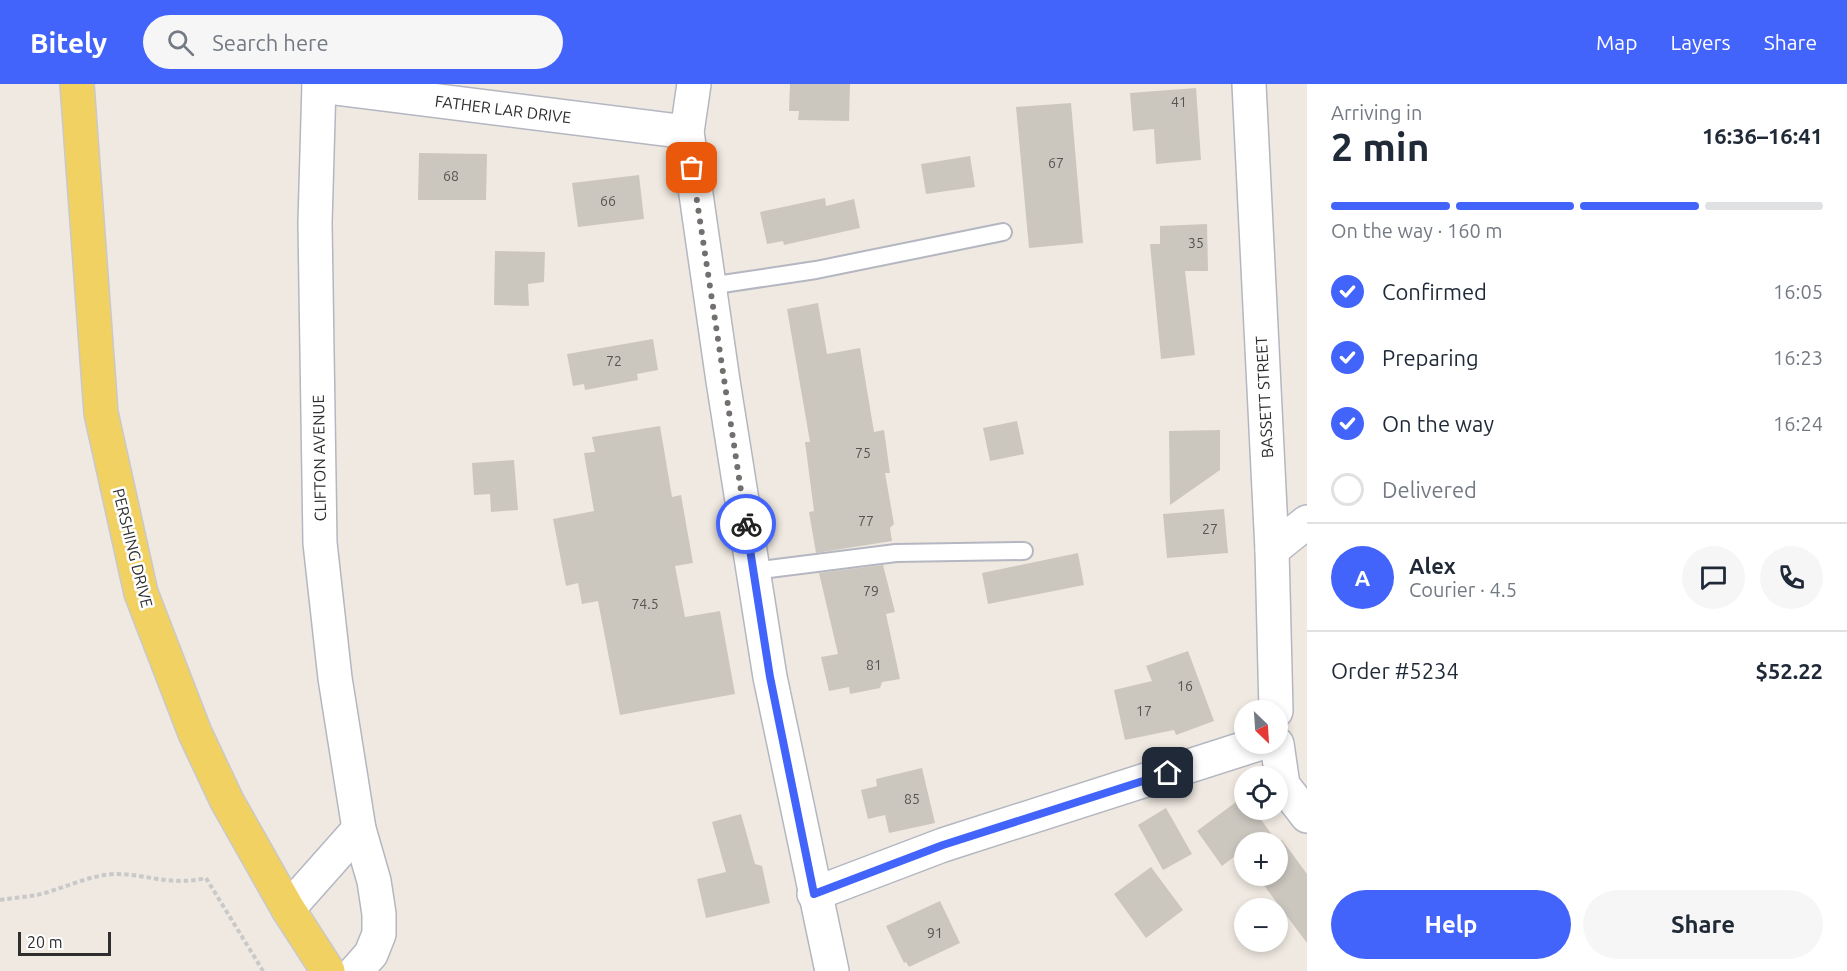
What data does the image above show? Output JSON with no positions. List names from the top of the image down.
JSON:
{
  "streets": {
    "main road": ["PERSHING DRIVE"],
    "street": ["FATHER LAR DRIVE", "BASSETT STREET", "CLIFTON AVENUE"]
  },
  "crossings": [
    ["FATHER LAR DRIVE", "CLIFTON AVENUE"]
  ],
  "house_numbers": [
    "41",
    "67",
    "68",
    "66",
    "35",
    "72",
    "75",
    "77",
    "27",
    "79",
    "74.5",
    "81",
    "16",
    "17",
    "85",
    "91"
  ],
  "scale_bar": "20 m",
  "north": "bottom right",
  "page": {
    "header": "Bitely",
    "search": "Search here",
    "nav": ["Map", "Layers", "Share"],
    "heading": ["2 min", "Arriving in", "16:36–16:41"],
    "panel": [
      "Alex",
      "Courier · 4.5",
      "Order #5234",
      "$52.22"
    ],
    "bar": "On the way · 160 m",
    "list": [
      ["Confirmed", "16:05"],
      ["Preparing", "16:23"],
      ["On the way", "16:24"],
      "Delivered"
    ],
    "round": "A",
    "map_buttons": ["+", "−"],
    "buttons": ["Help", "Share"],
    "scale": "20 m"
  }
}
